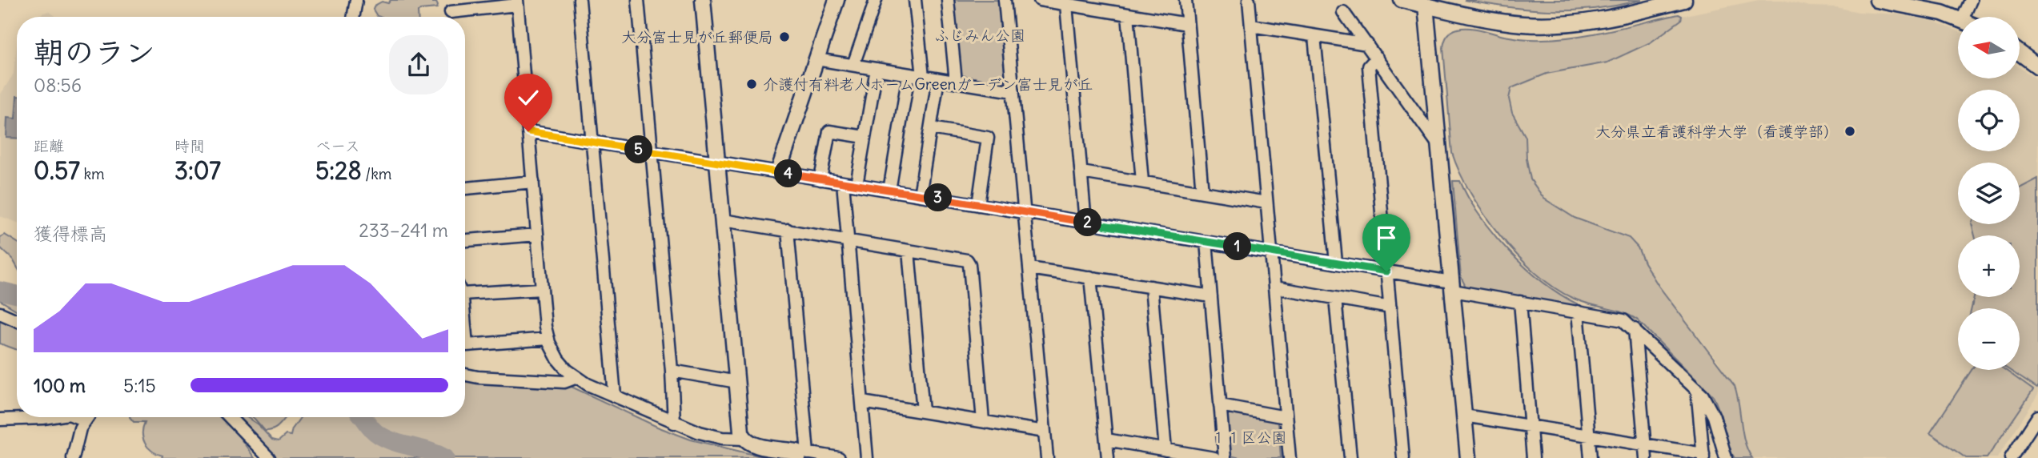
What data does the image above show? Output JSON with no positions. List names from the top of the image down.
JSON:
{
  "parks": ["ふじみん公園", "１１区公園"],
  "places": ["大分富士見が丘郵便局", "介護付有料老人ホームGreenガーデン富士見が丘", "大分県立看護科学大学（看護学部）"],
  "north": "left",
  "page": {
    "map_buttons": ["+", "−"],
    "heading": ["朝のラン", "08:56"],
    "stats": [
      ["距離", "0.57 km"],
      ["時間", "3:07"],
      ["ペース", "5:28 /km"]
    ],
    "pins": [
      "5",
      "4",
      "3",
      "2",
      "1"
    ],
    "chart": ["獲得標高", "233–241 m"],
    "list": [
      {
        "name": "100 m",
        "note": "5:15"
      }
    ]
  }
}
